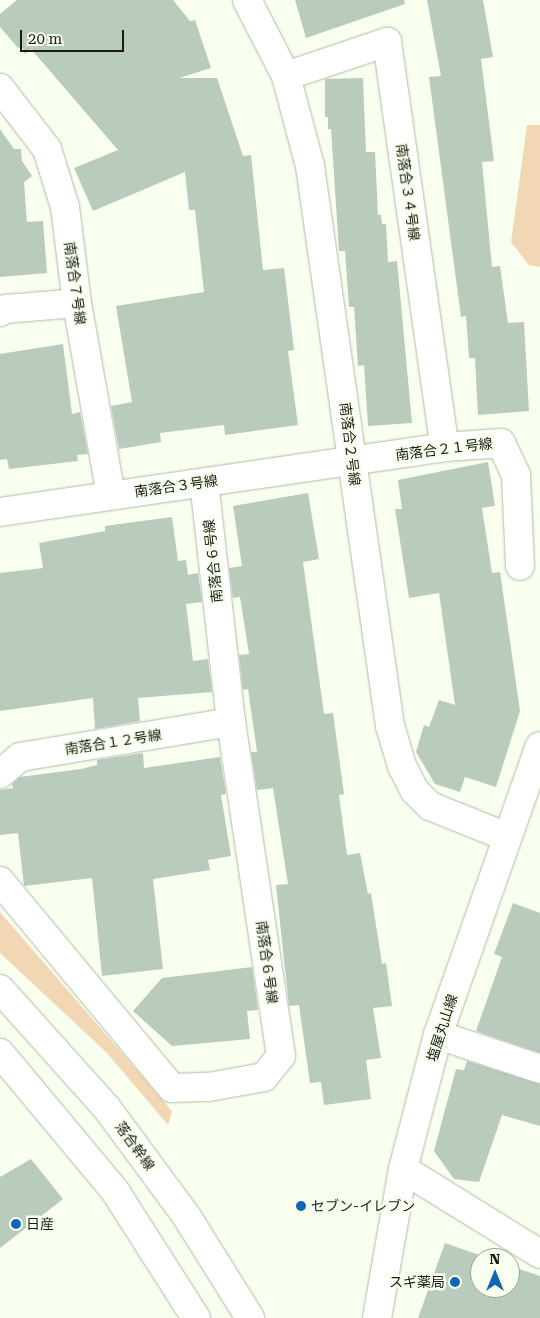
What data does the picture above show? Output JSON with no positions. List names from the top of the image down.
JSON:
{
  "streets": {
    "street": [
      "南落合３４号線",
      "南落合７号線",
      "南落合２号線",
      "南落合２１号線",
      "南落合３号線",
      "南落合６号線",
      "南落合１２号線",
      "塩屋丸山線",
      "落合幹線"
    ]
  },
  "crossings": [
    ["南落合３４号線", "南落合２号線"],
    ["南落合３４号線", "南落合２１号線"],
    ["南落合７号線", "南落合３号線"],
    ["南落合２号線", "南落合２１号線"],
    ["南落合２号線", "南落合３号線"],
    ["南落合２号線", "塩屋丸山線"],
    ["南落合２１号線", "南落合３号線"],
    ["南落合３号線", "南落合６号線"],
    ["南落合６号線", "南落合１２号線"]
  ],
  "places": ["セブン-イレブン", "日産", "スギ薬局"],
  "scale_bar": "20 m",
  "north": "top"
}
